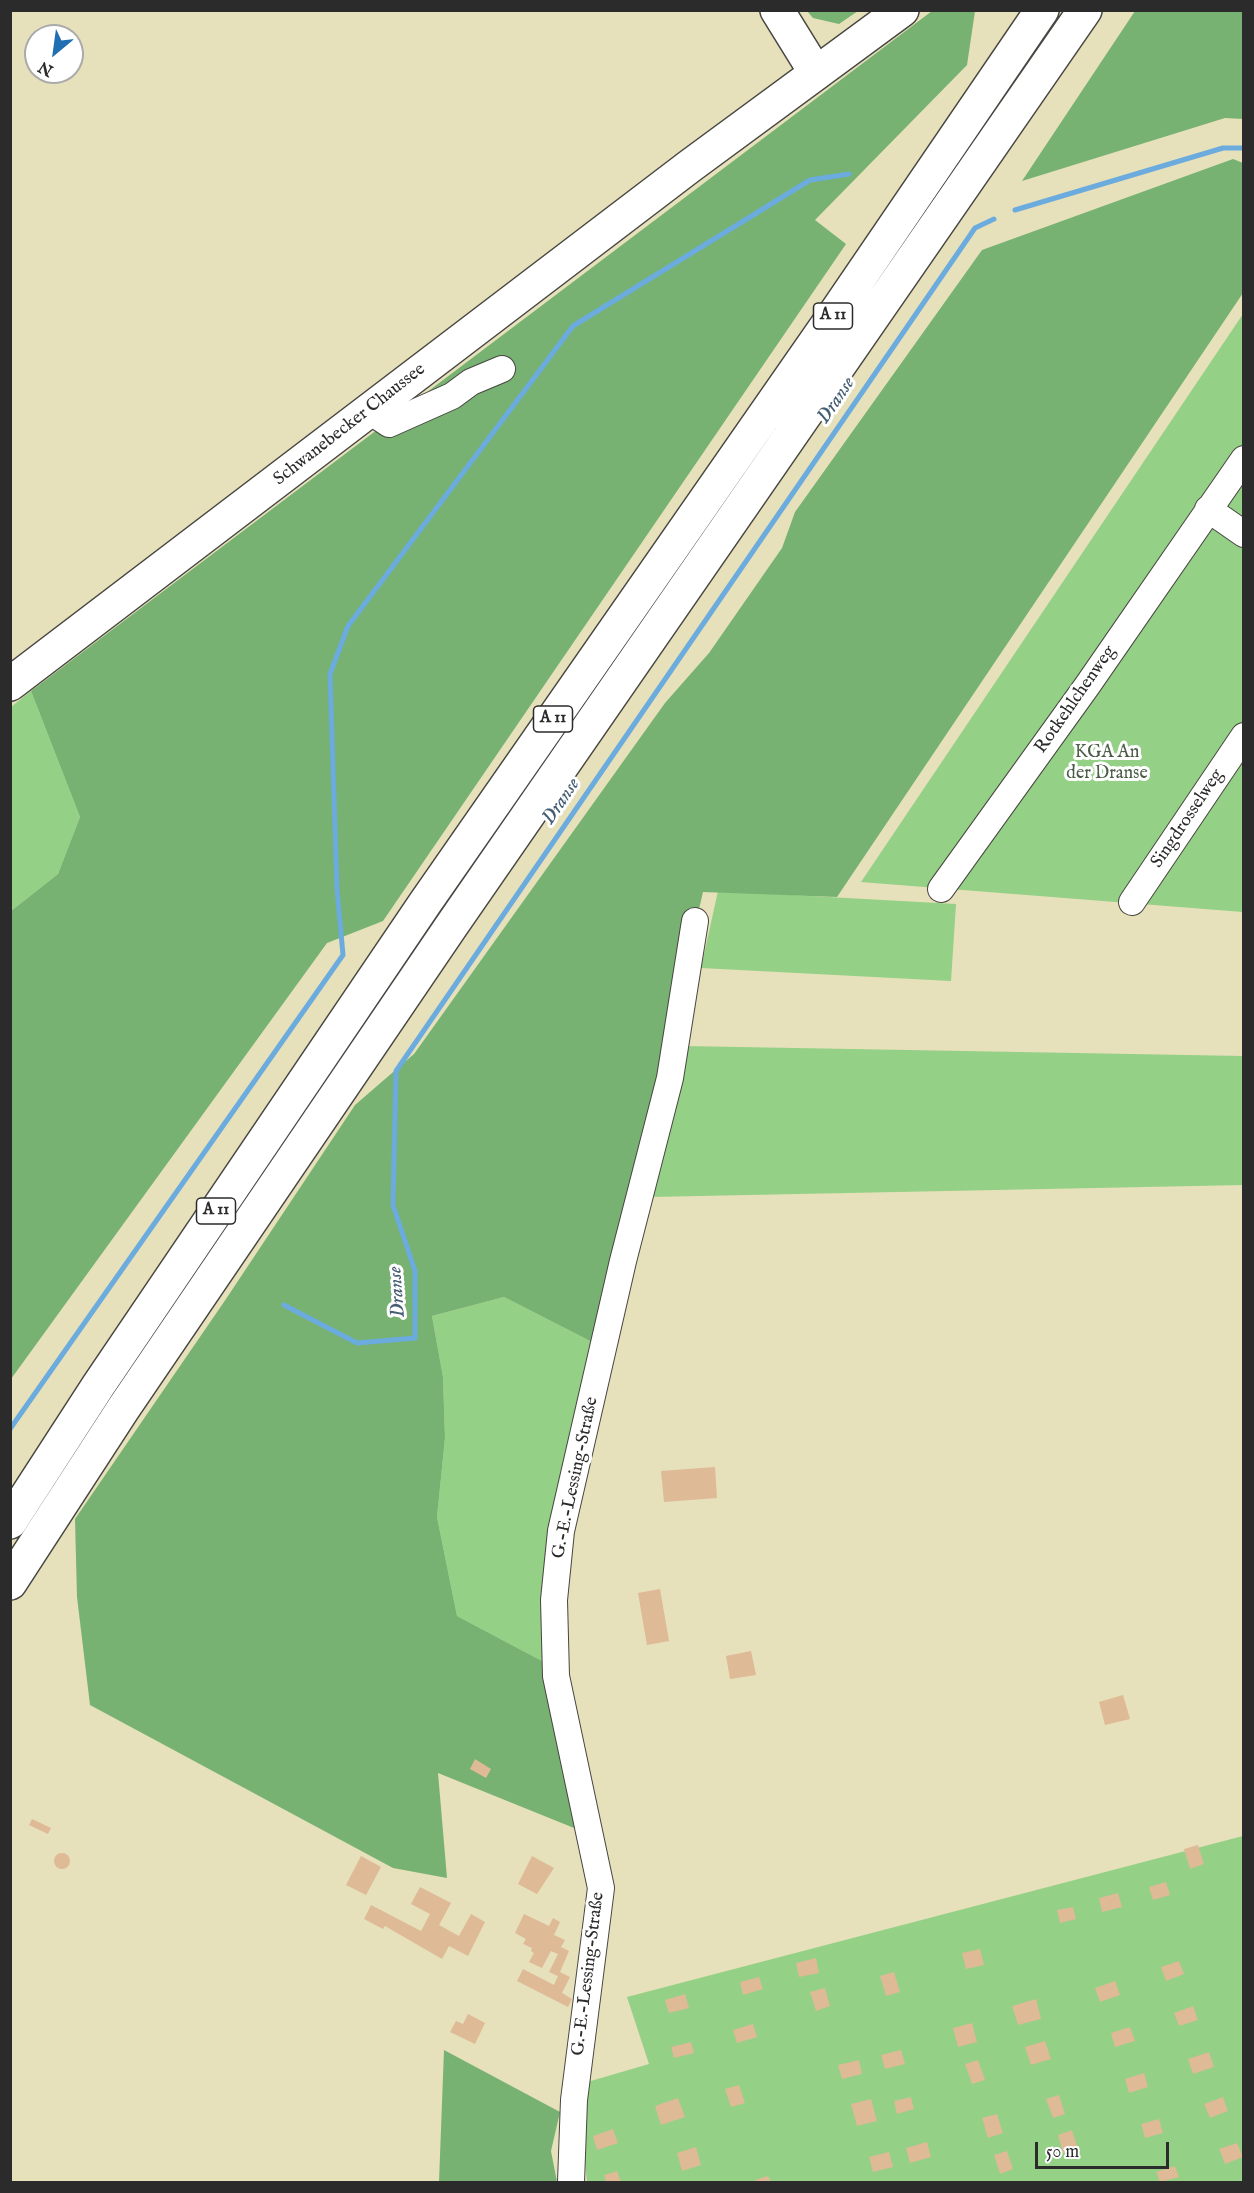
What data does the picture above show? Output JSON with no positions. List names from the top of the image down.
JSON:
{
  "streets": {
    "main road": ["A 11", "Schwanebecker Chaussee"],
    "street": ["Rotkehlchenweg", "Singdrosselweg", "G.-E.-Lessing-Straße"]
  },
  "water": ["Dranse"],
  "parks": ["KGA An der Dranse"],
  "scale_bar": "50 m",
  "north": "bottom left"
}
